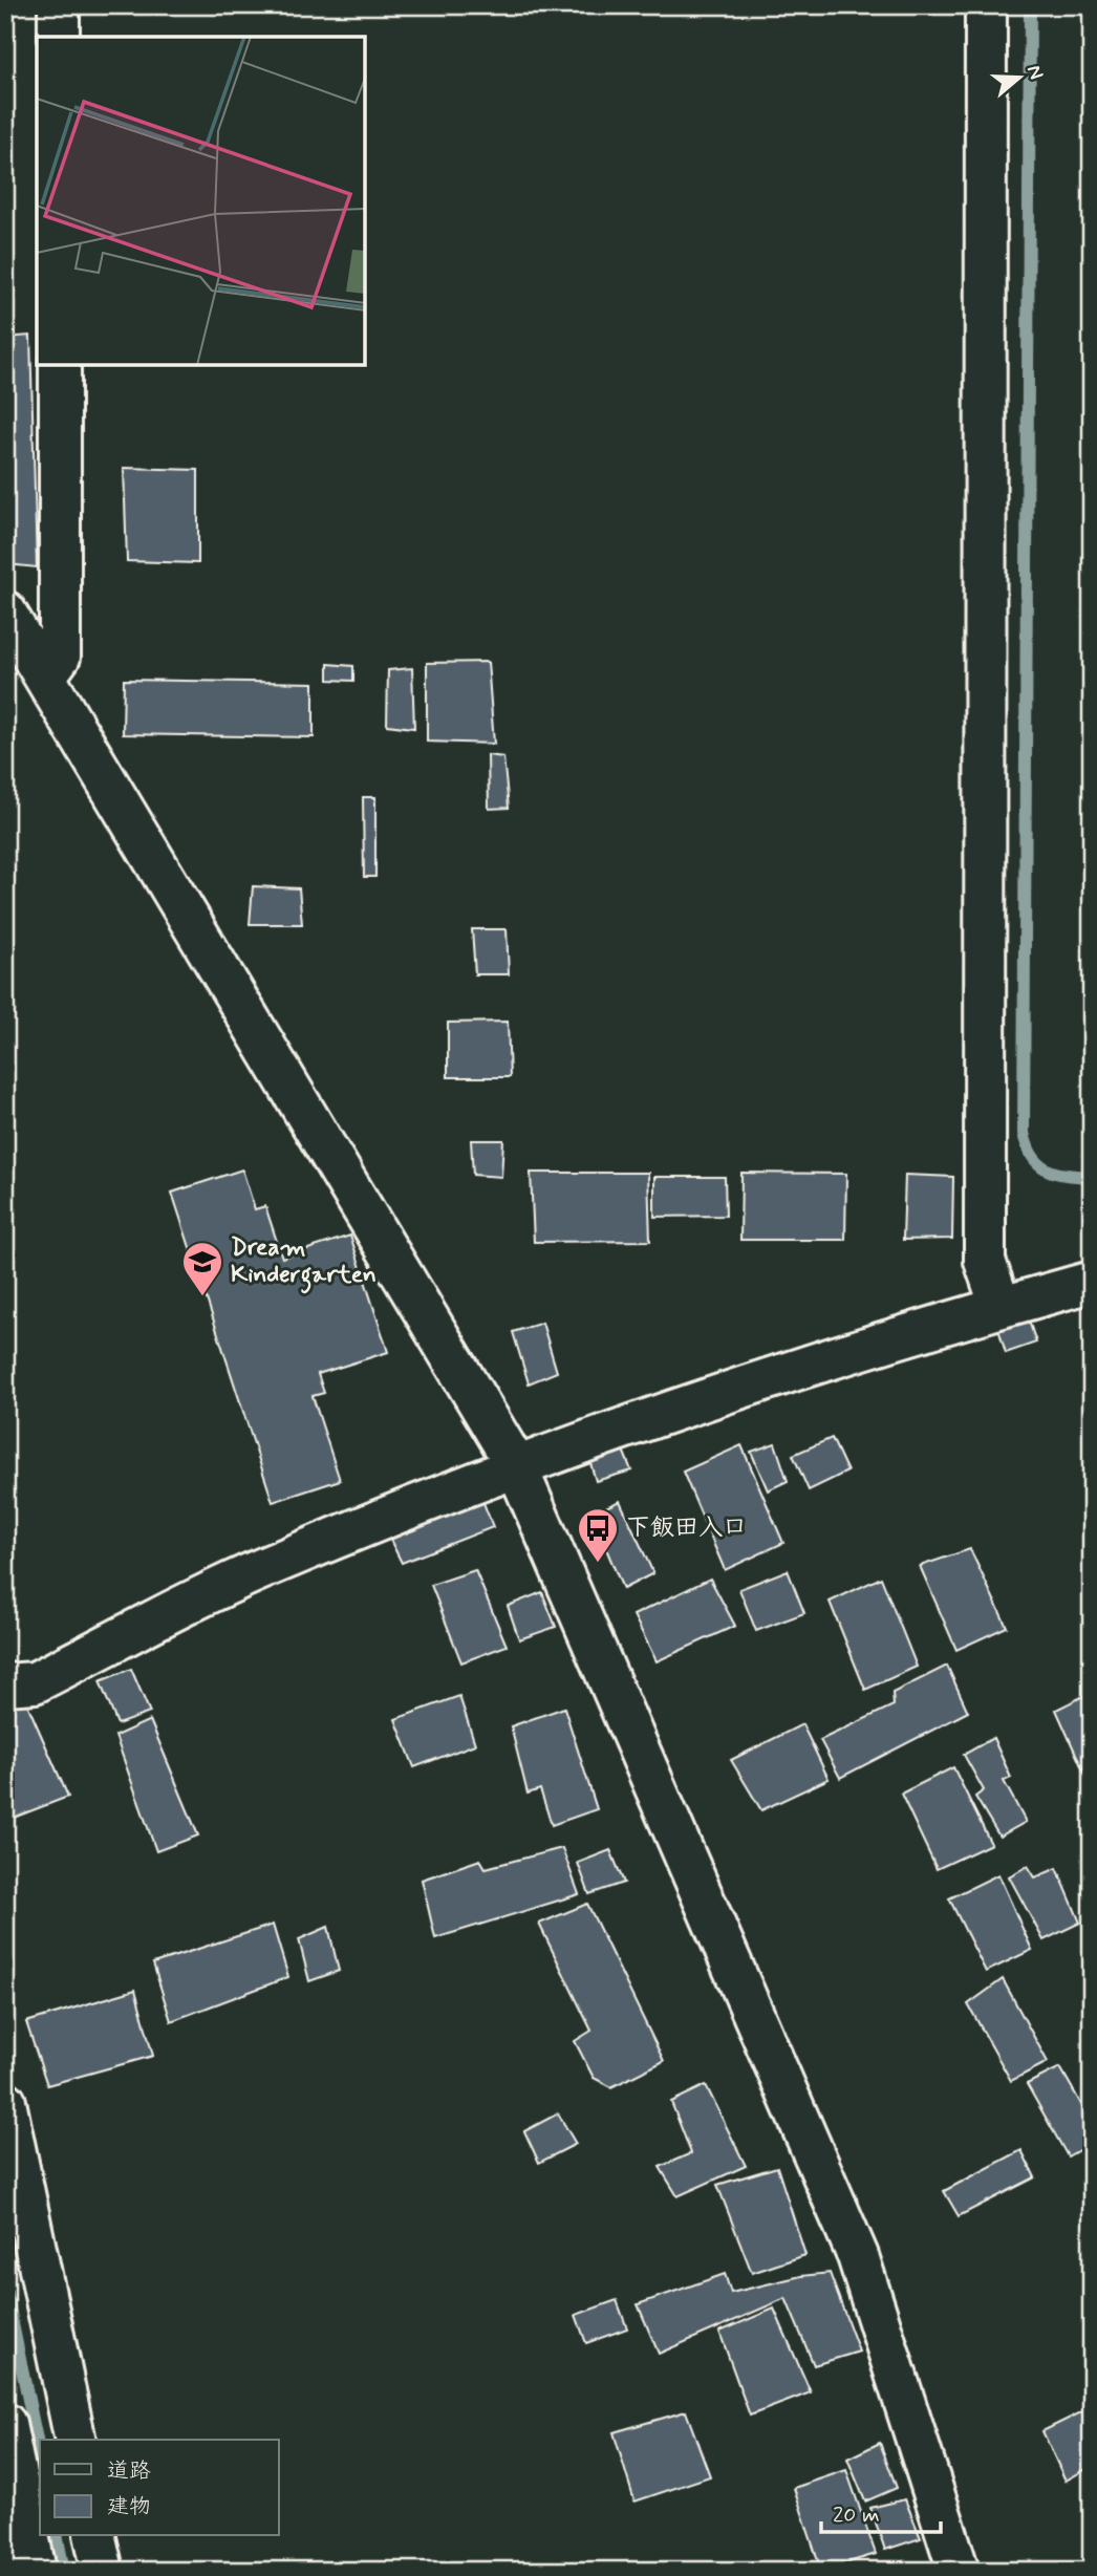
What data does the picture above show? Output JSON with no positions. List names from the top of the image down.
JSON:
{
  "places": {
    "school or university": ["Dream Kindergarten"],
    "bus stop": ["下飯田入口"]
  },
  "legend": ["道路", "建物"],
  "scale_bar": "20 m",
  "north": "right"
}
